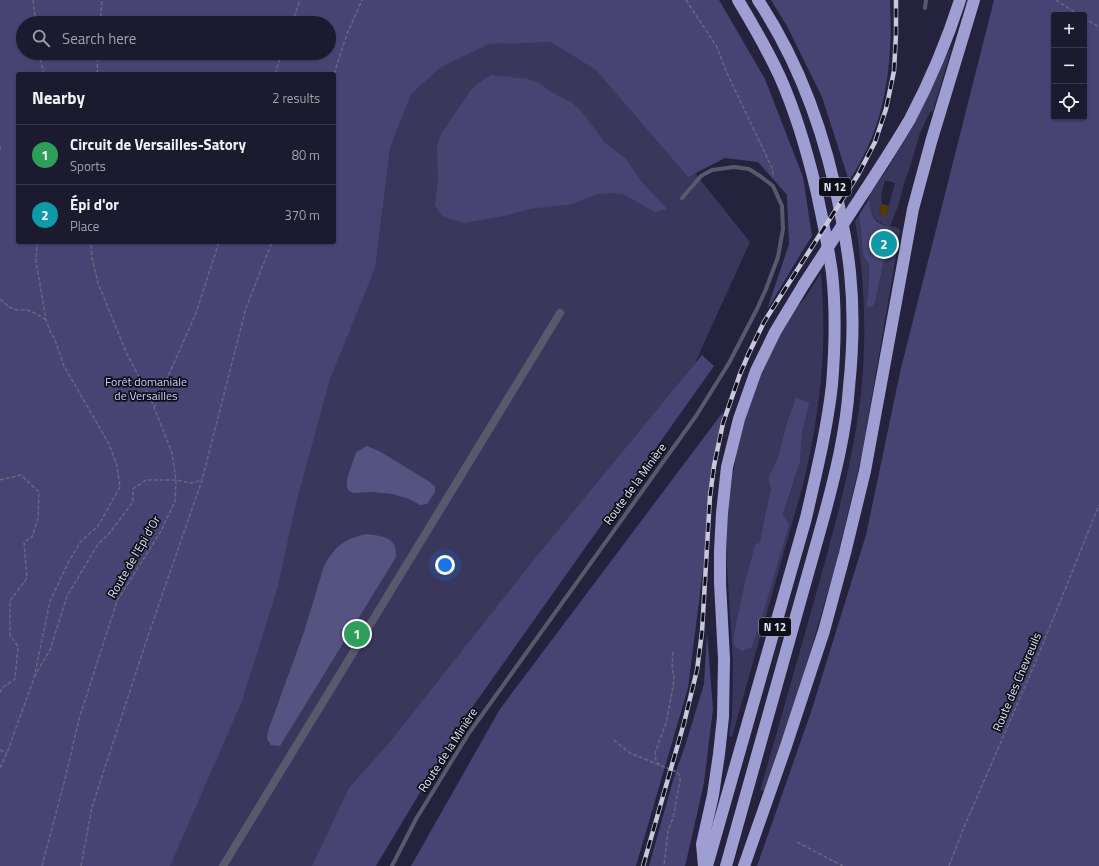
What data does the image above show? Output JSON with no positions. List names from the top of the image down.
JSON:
{
  "streets": {
    "highway": ["N 12"],
    "lane": ["Route de la Minière"],
    "path": ["Route de l'Epi d'Or", "Route des Chevreuils"]
  },
  "parks": ["Forêt domaniale de Versailles"],
  "page": {
    "map_buttons": ["+", "−"],
    "search": "Search here",
    "heading": ["Nearby", "2 results"],
    "list": [
      {
        "mark": "1",
        "name": "Circuit de Versailles-Satory",
        "note": "Sports",
        "value": "80 m"
      },
      {
        "mark": "2",
        "name": "Épi d'or",
        "note": "Place",
        "value": "370 m"
      }
    ],
    "pins": ["2", "1"]
  }
}
